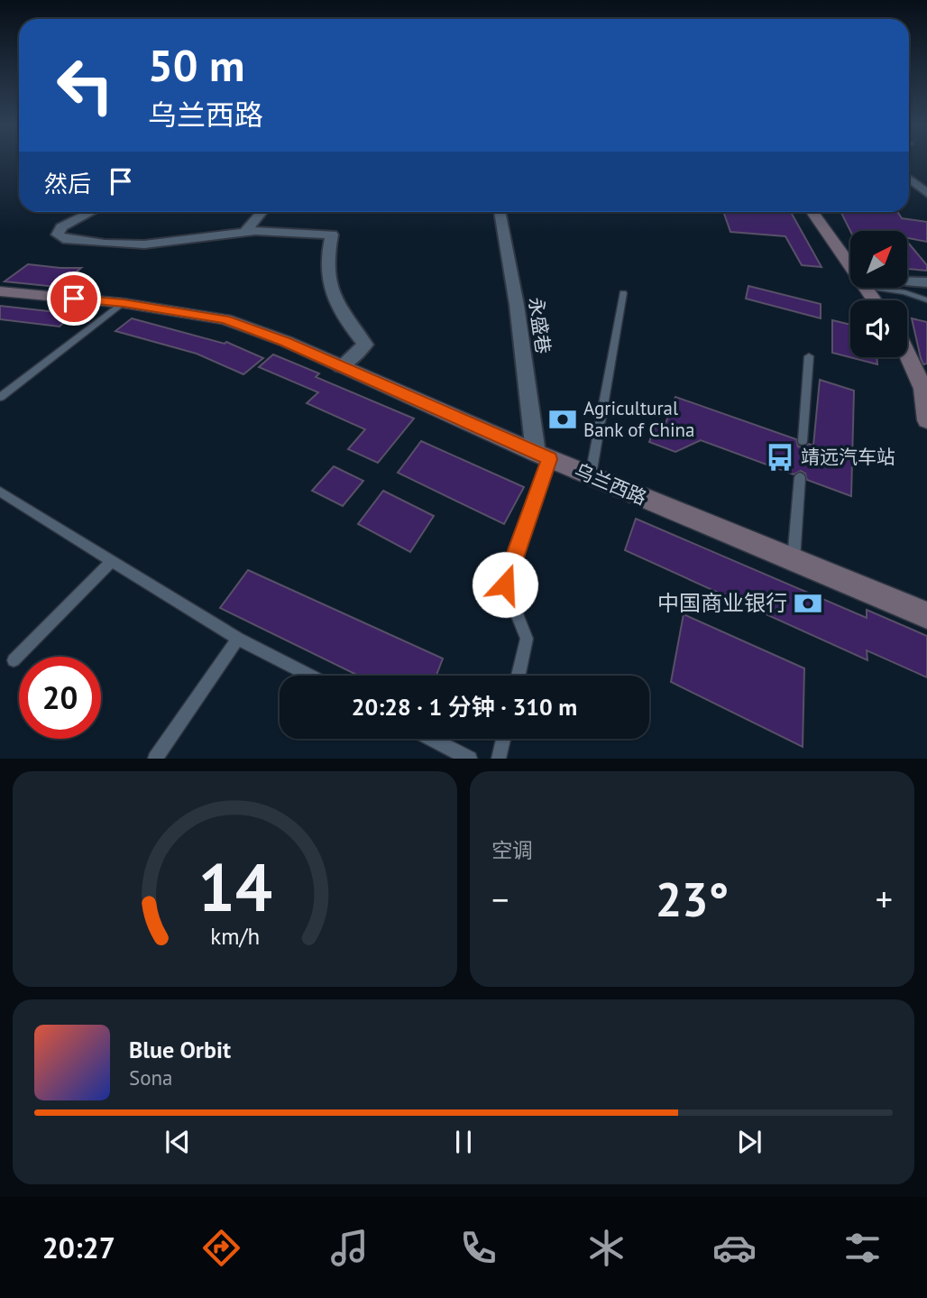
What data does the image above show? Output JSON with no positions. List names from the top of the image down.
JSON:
{
  "streets": {
    "main road": ["乌兰西路"],
    "street": ["永盛巷"]
  },
  "crossings": [
    ["永盛巷", "乌兰西路"]
  ],
  "places": {
    "bank": ["Agricultural Bank of China", "中国商业银行"],
    "bus stop": ["靖远汽车站"]
  },
  "north": "top right",
  "page": {
    "turn": ["50 m", "乌兰西路"],
    "then": "然后",
    "limit": "20",
    "trip": "20:28 · 1 分钟 · 310 m",
    "tile": "空调",
    "heat": ["−", "23°", "+"],
    "song": ["Blue Orbit", "Sona"],
    "tabs": "20:27",
    "gauge": ["14", "km/h"]
  }
}
